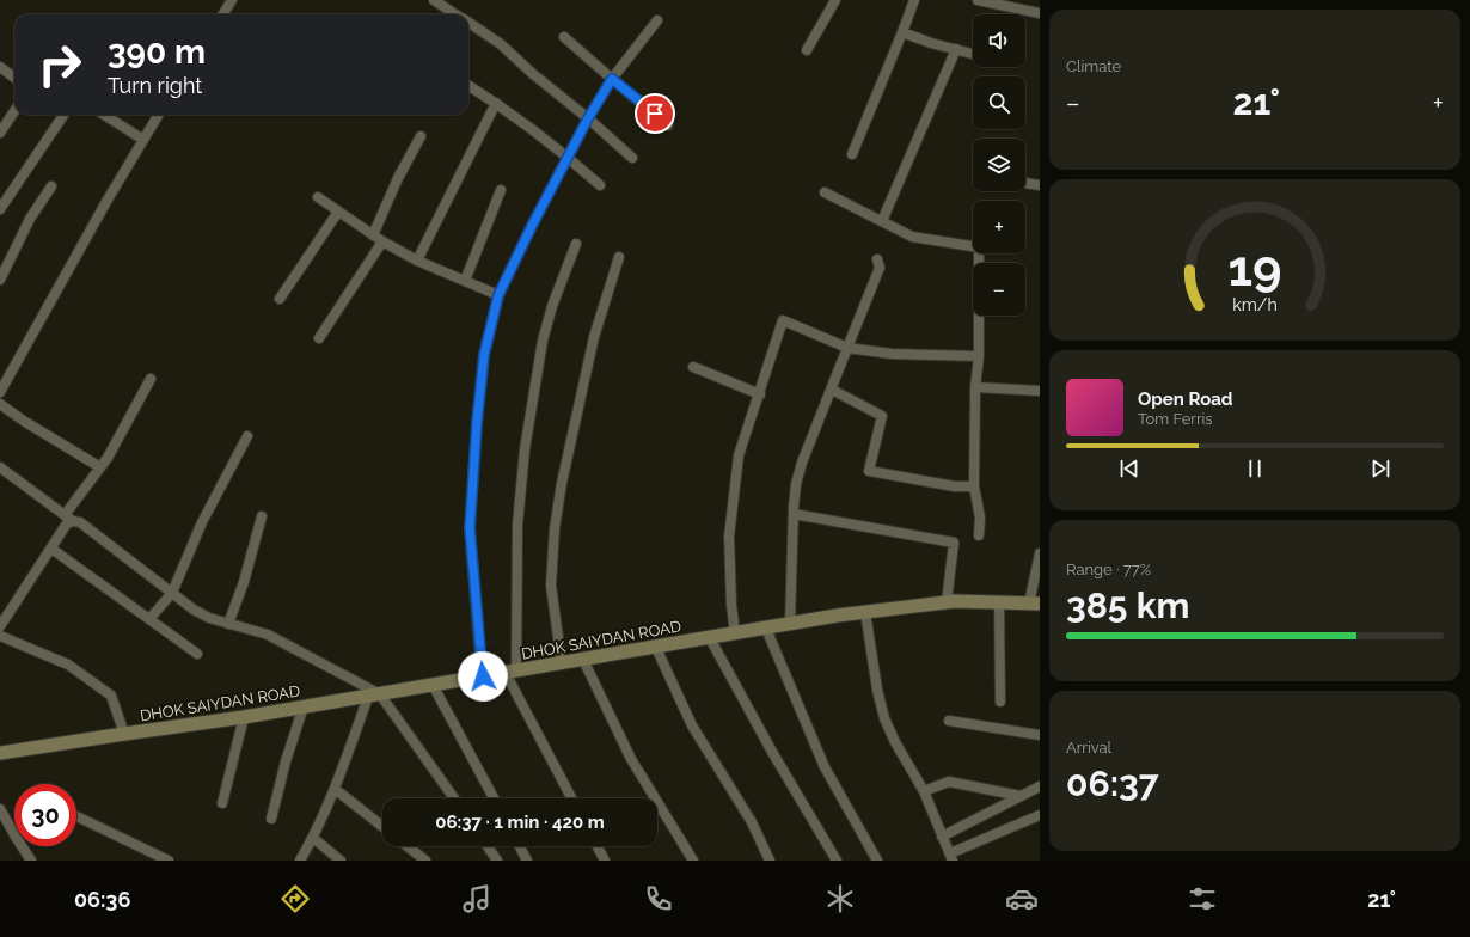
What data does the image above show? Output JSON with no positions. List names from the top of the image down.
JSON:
{
  "streets": {
    "main road": ["DHOK SAIYDAN ROAD"]
  },
  "page": {
    "tile": [
      "Climate",
      ["Range · 77%", "385 km"],
      ["Arrival", "06:37"]
    ],
    "map_buttons": ["+", "−"],
    "turn": ["390 m", "Turn right"],
    "heat": ["−", "21°", "+"],
    "song": ["Open Road", "Tom Ferris"],
    "limit": "30",
    "trip": "06:37 · 1 min · 420 m",
    "tabs": ["06:36", "21°"],
    "gauge": ["19", "km/h"]
  }
}
